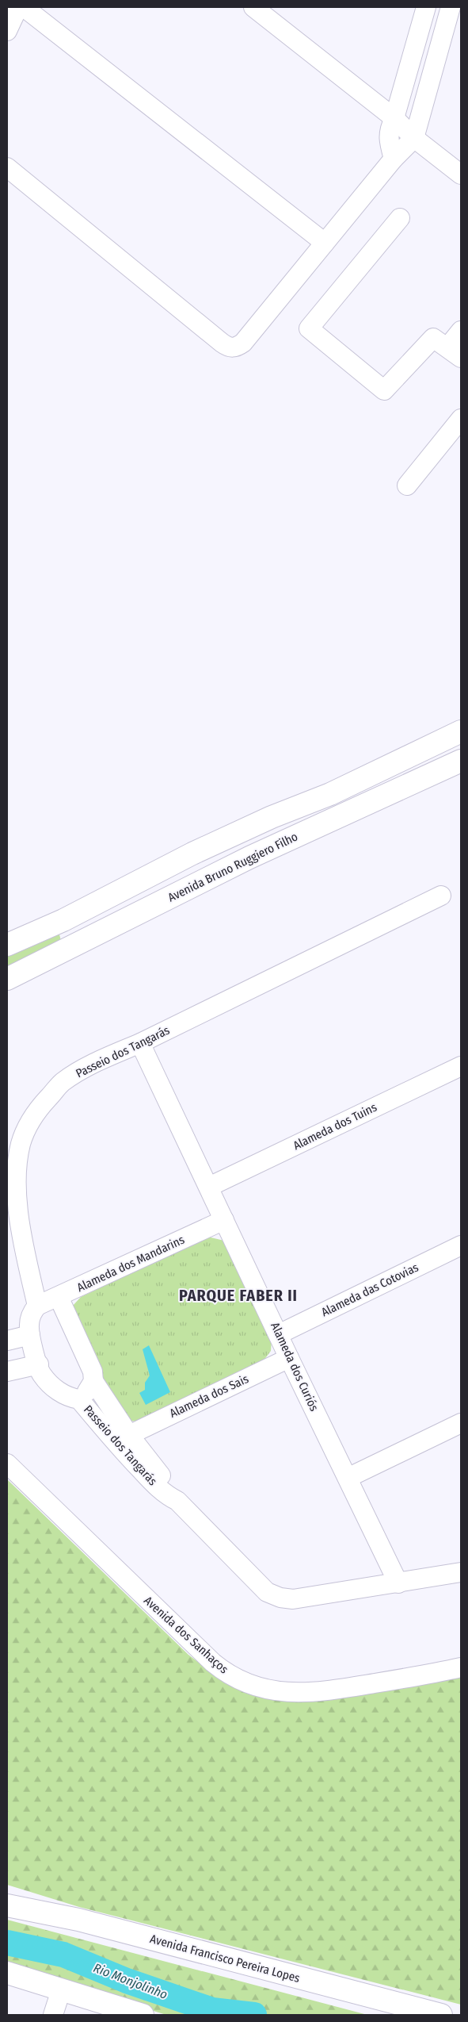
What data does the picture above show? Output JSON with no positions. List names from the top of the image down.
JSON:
{
  "streets": {
    "main road": ["Avenida Bruno Ruggiero Filho", "Avenida Francisco Pereira Lopes"],
    "street": [
      "Passeio dos Tangarás",
      "Alameda dos Tuins",
      "Alameda dos Mandarins",
      "Alameda das Cotovias",
      "Alameda dos Curiós",
      "Alameda dos Sais",
      "Avenida dos Sanhaços"
    ]
  },
  "crossings": [
    ["Passeio dos Tangarás", "Alameda dos Mandarins"],
    ["Passeio dos Tangarás", "Alameda dos Curiós"],
    ["Passeio dos Tangarás", "Alameda dos Sais"],
    ["Alameda dos Tuins", "Alameda dos Curiós"],
    ["Alameda dos Mandarins", "Alameda dos Curiós"],
    ["Alameda das Cotovias", "Alameda dos Curiós"],
    ["Alameda dos Curiós", "Alameda dos Sais"]
  ],
  "districts": ["PARQUE FABER II"],
  "water": ["Rio Monjolinho"]
}
